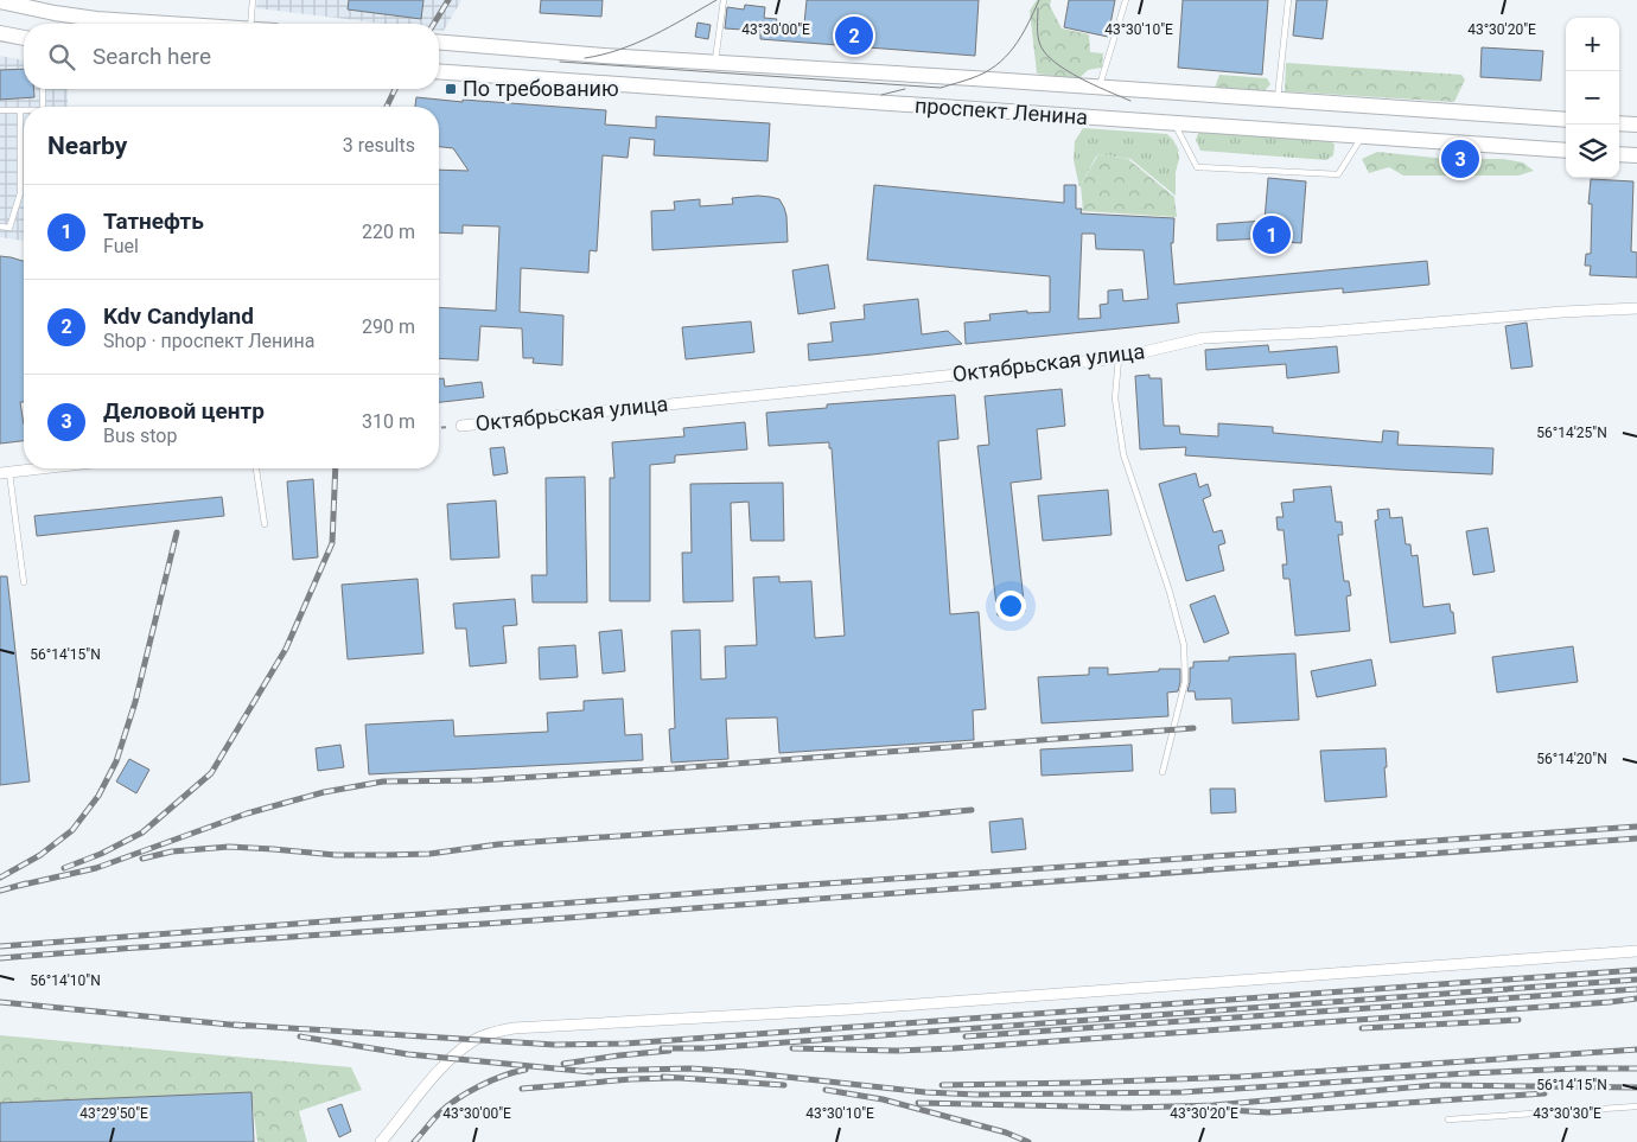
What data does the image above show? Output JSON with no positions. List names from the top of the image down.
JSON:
{
  "streets": {
    "main road": ["проспект Ленина"],
    "street": ["Октябрьская улица"]
  },
  "places": {
    "transit": ["По требованию"]
  },
  "page": {
    "pins": ["2", "3", "1"],
    "map_buttons": ["+", "−"],
    "search": "Search here",
    "heading": ["Nearby", "3 results"],
    "list": [
      {
        "mark": "1",
        "name": "Татнефть",
        "note": "Fuel",
        "value": "220 m"
      },
      {
        "mark": "2",
        "name": "Kdv Candyland",
        "note": "Shop · проспект Ленина",
        "value": "290 m"
      },
      {
        "mark": "3",
        "name": "Деловой центр",
        "note": "Bus stop",
        "value": "310 m"
      }
    ]
  },
  "coordinates": [
    "43°30'00\"E",
    "43°30'10\"E",
    "43°30'20\"E",
    "56°14'25\"N",
    "56°14'15\"N",
    "56°14'20\"N",
    "56°14'10\"N",
    "43°29'50\"E",
    "43°30'30\"E"
  ]
}
